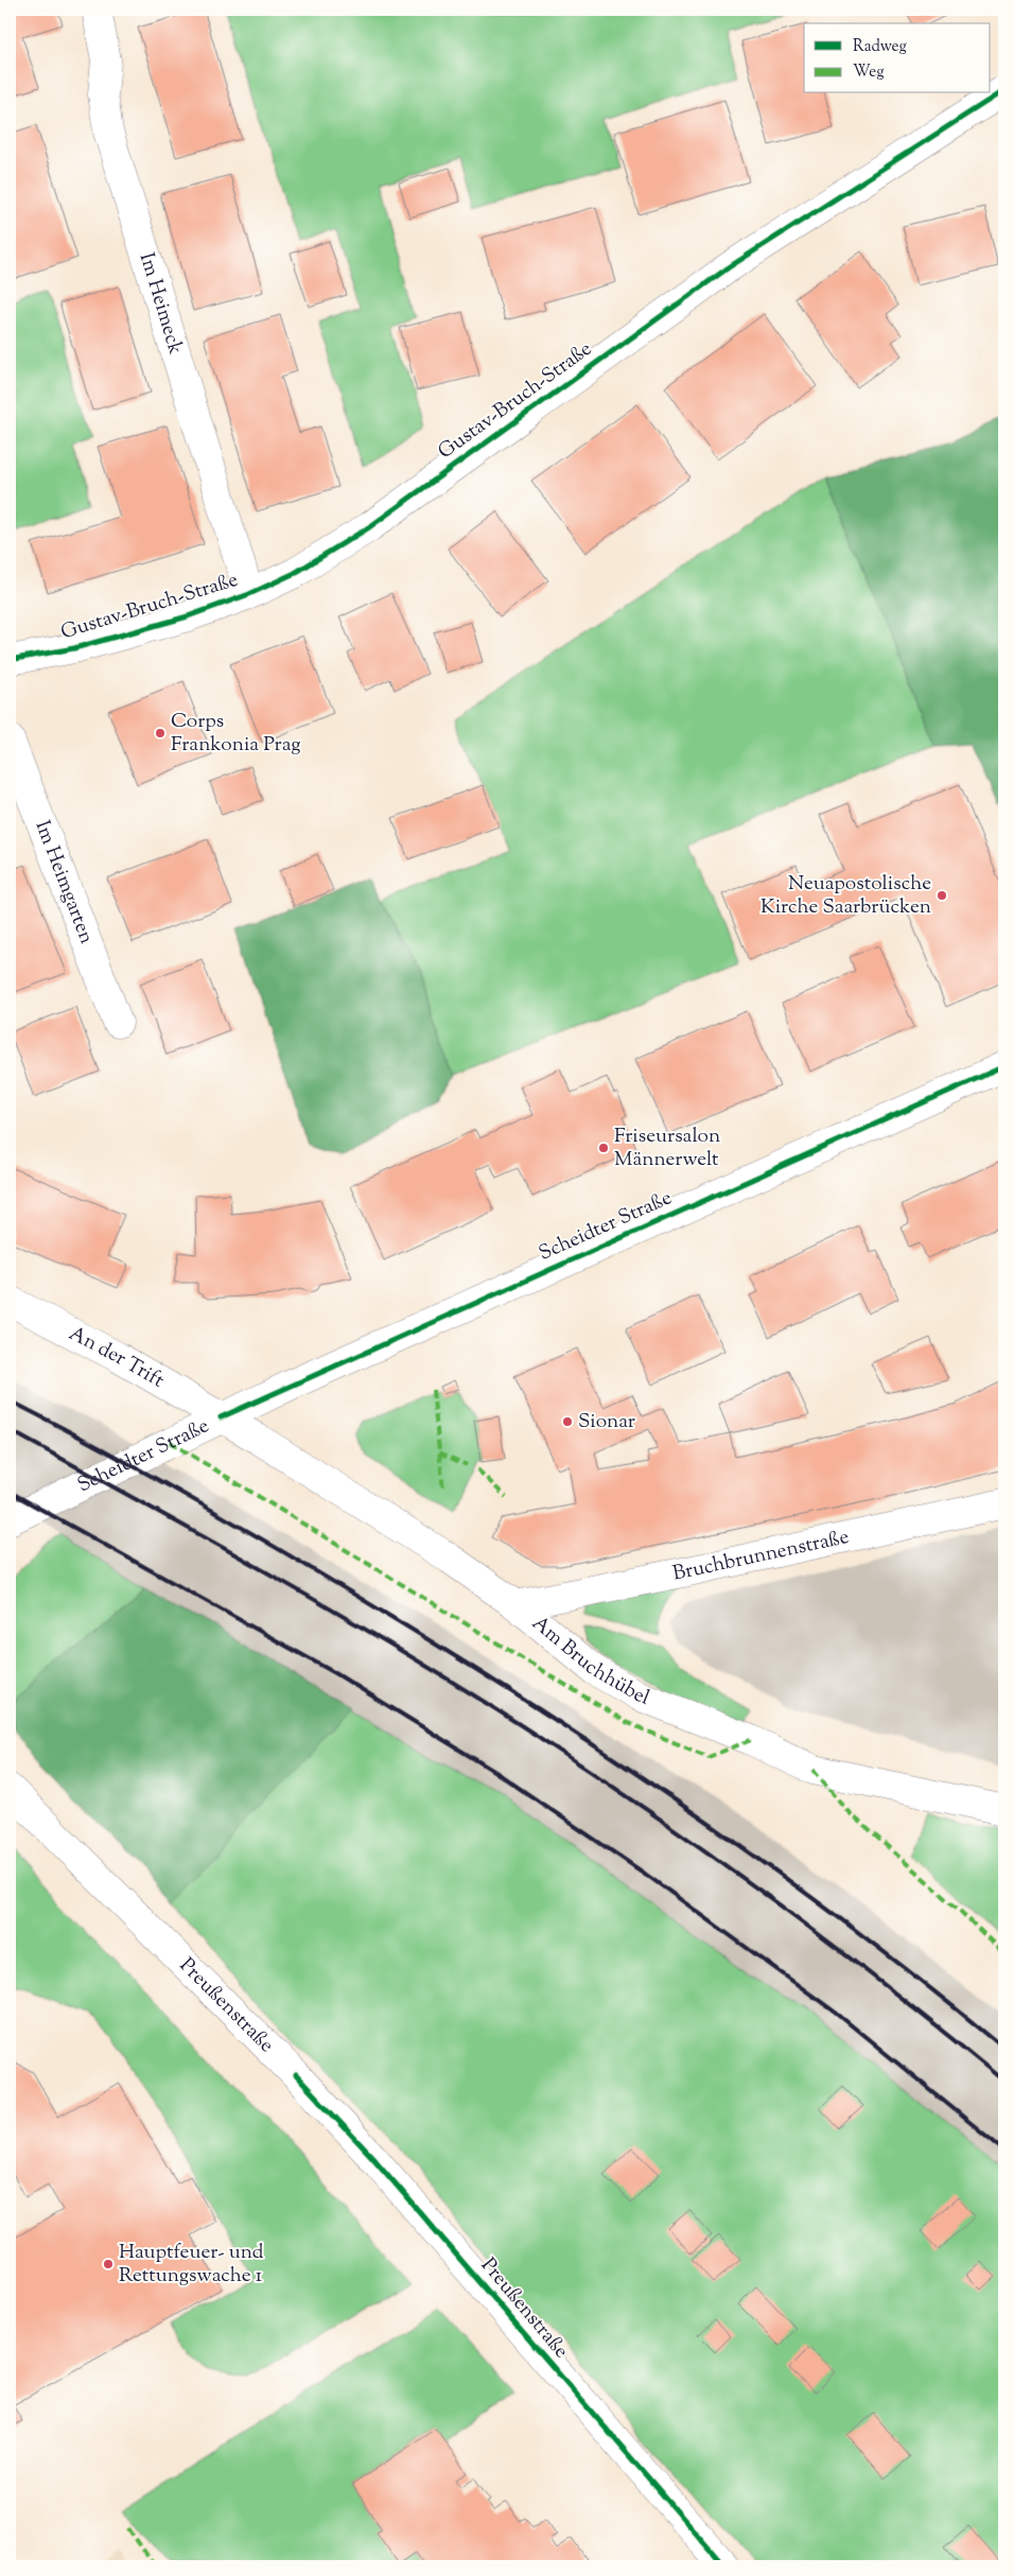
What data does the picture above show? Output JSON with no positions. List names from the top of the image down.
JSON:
{
  "streets": {
    "street": [
      "Im Heimeck",
      "Gustav-Bruch-Straße",
      "Im Heimgarten",
      "Scheidter Straße",
      "An der Trift",
      "Bruchbrunnenstraße",
      "Am Bruchhübel",
      "Preußenstraße"
    ]
  },
  "crossings": [
    ["Im Heimeck", "Gustav-Bruch-Straße"],
    ["Scheidter Straße", "An der Trift"],
    ["Scheidter Straße", "Am Bruchhübel"],
    ["An der Trift", "Am Bruchhübel"],
    ["Bruchbrunnenstraße", "Am Bruchhübel"]
  ],
  "places": [
    "Corps Frankonia Prag",
    "Neuapostolische Kirche Saarbrücken",
    "Friseursalon Männerwelt",
    "Sionar",
    "Hauptfeuer- und Rettungswache 1"
  ],
  "legend": ["Radweg", "Weg"]
}
